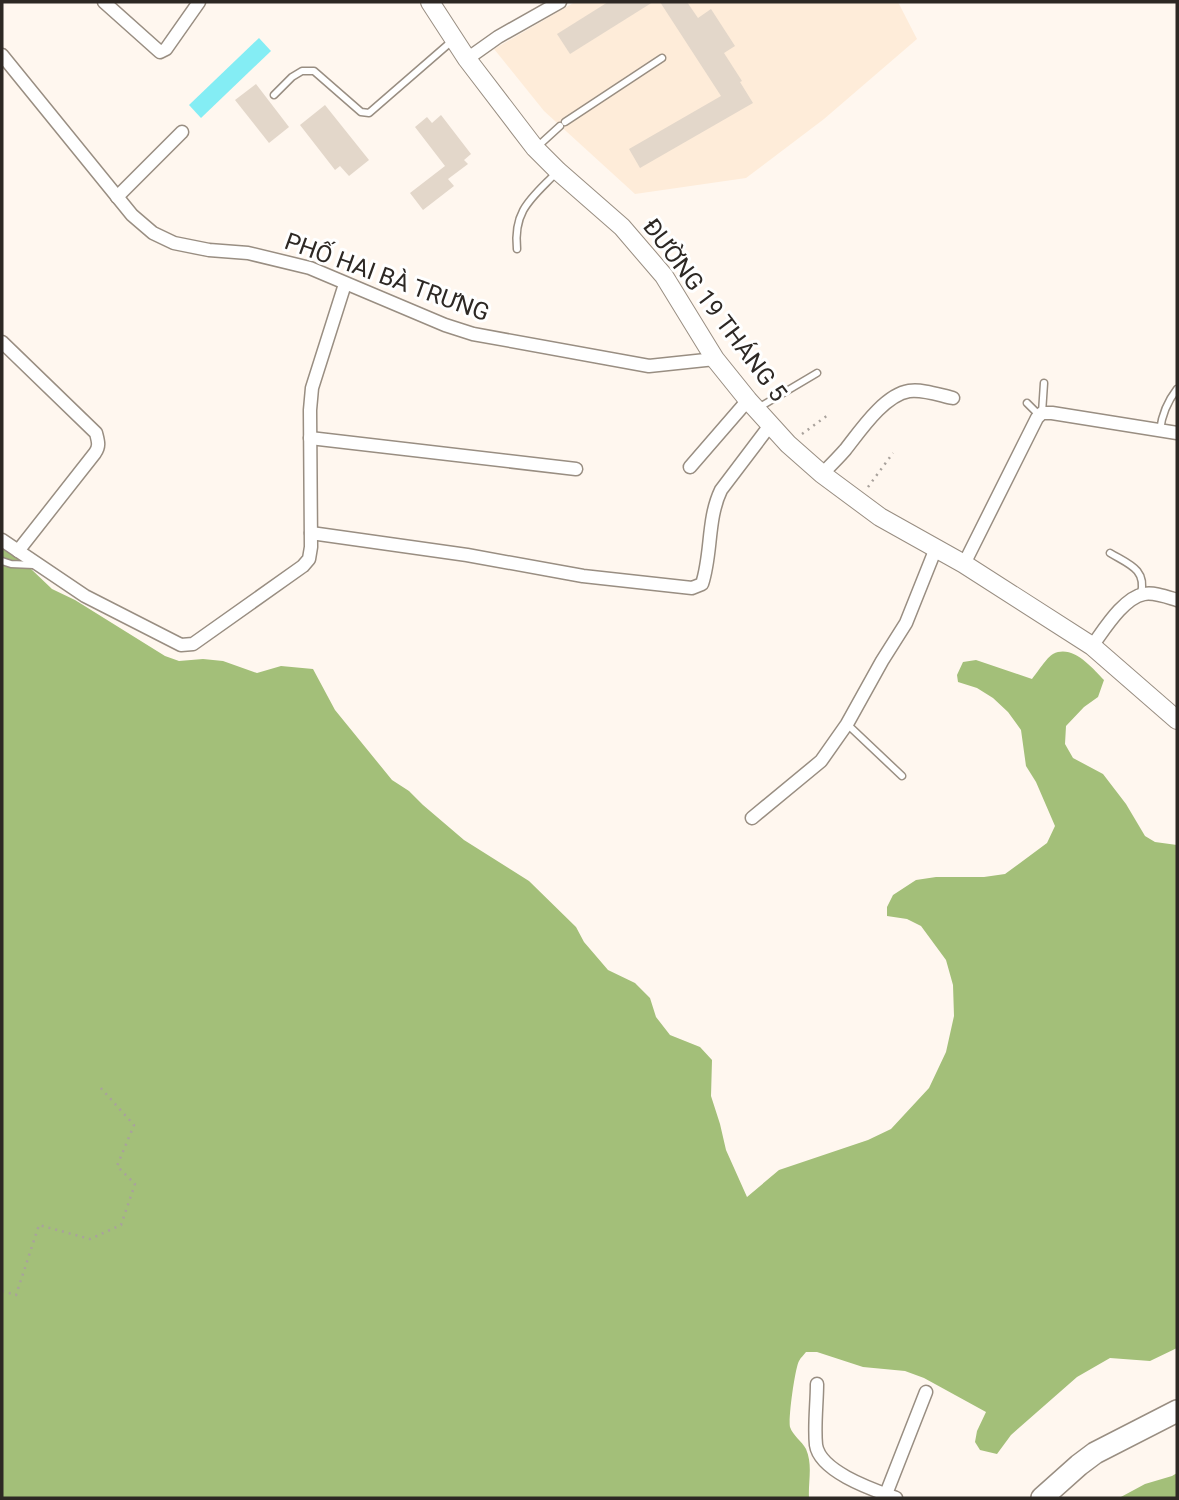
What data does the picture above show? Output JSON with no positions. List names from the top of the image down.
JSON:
{
  "streets": {
    "street": ["PHỐ HAI BÀ TRƯNG", "ĐƯỜNG 19 THÁNG 5"]
  },
  "crossings": [
    ["PHỐ HAI BÀ TRƯNG", "ĐƯỜNG 19 THÁNG 5"]
  ]
}
